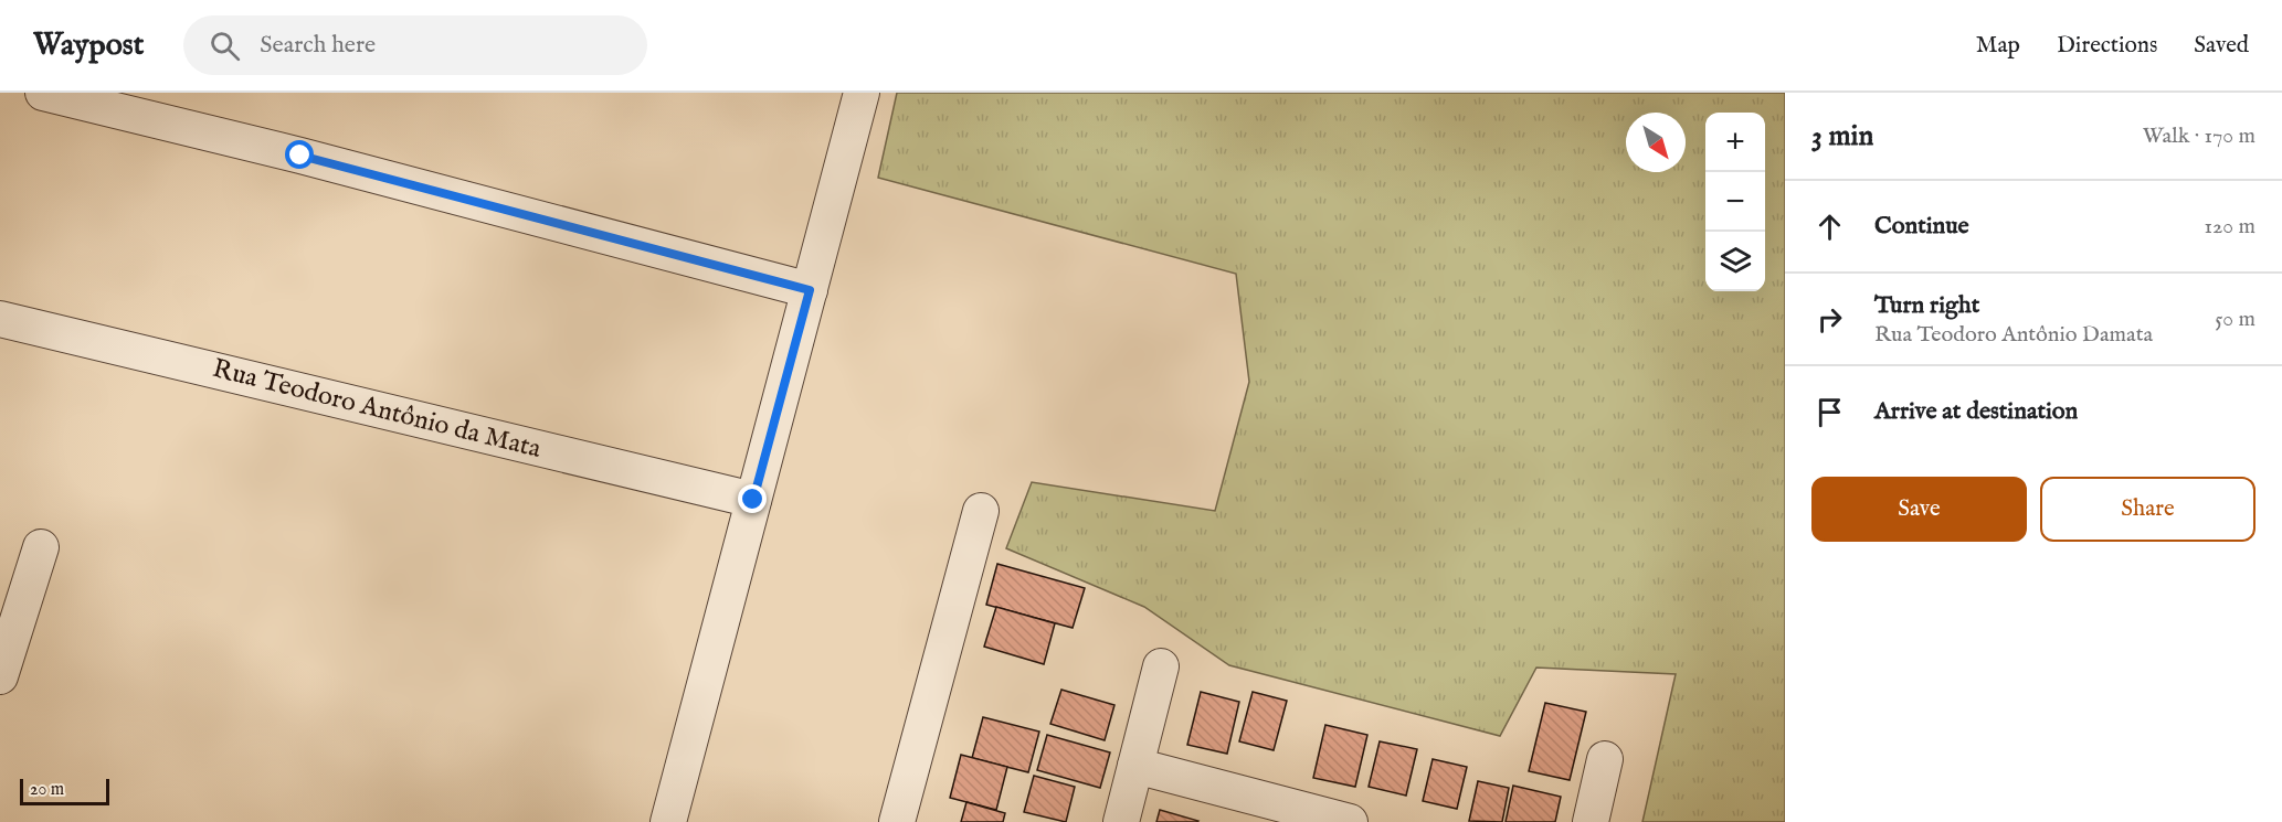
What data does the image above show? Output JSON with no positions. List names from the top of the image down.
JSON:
{
  "streets": {
    "street": ["Rua Teodoro Antônio da Mata"]
  },
  "scale_bar": "20 m",
  "north": "bottom right",
  "page": {
    "header": "Waypost",
    "search": "Search here",
    "nav": ["Map", "Directions", "Saved"],
    "heading": ["3 min", "Walk · 170 m"],
    "map_buttons": ["+", "−"],
    "list": [
      ["Continue", "120 m"],
      ["Turn right", "Rua Teodoro Antônio Damata", "50 m"],
      "Arrive at destination"
    ],
    "buttons": ["Save", "Share"],
    "scale": "20 m"
  }
}
